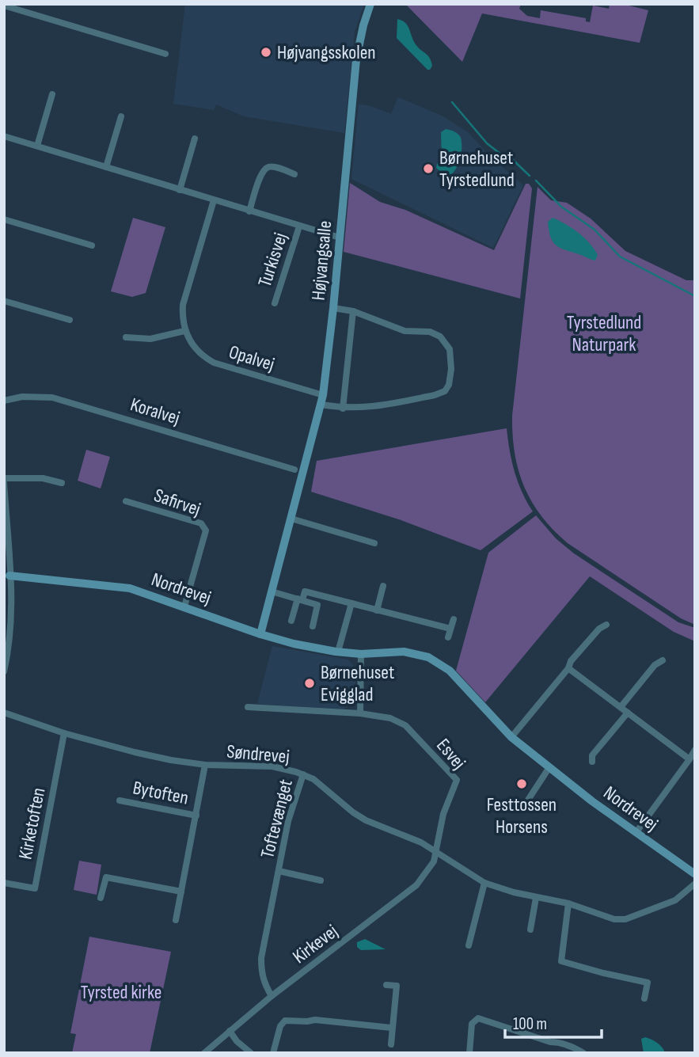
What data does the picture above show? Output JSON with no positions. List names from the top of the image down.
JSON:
{
  "streets": {
    "street": [
      "Turkisvej",
      "Højvangsalle",
      "Opalvej",
      "Koralvej",
      "Safirvej",
      "Nordrevej",
      "Søndrevej",
      "Esvej",
      "Bytoften",
      "Toftevænget",
      "Kirketoften",
      "Kirkevej"
    ]
  },
  "crossings": [
    ["Turkisvej", "Højvangsalle"],
    ["Højvangsalle", "Opalvej"],
    ["Højvangsalle", "Nordrevej"],
    ["Safirvej", "Nordrevej"],
    ["Søndrevej", "Esvej"],
    ["Søndrevej", "Bytoften"],
    ["Søndrevej", "Toftevænget"],
    ["Søndrevej", "Kirketoften"],
    ["Søndrevej", "Kirkevej"],
    ["Esvej", "Kirkevej"],
    ["Toftevænget", "Kirkevej"]
  ],
  "parks": ["Tyrstedlund Naturpark", "Tyrsted kirke"],
  "places": [
    "Højvangsskolen",
    "Børnehuset Tyrstedlund",
    "Børnehuset Evigglad",
    "Festtossen Horsens"
  ],
  "scale_bar": "100 m"
}
